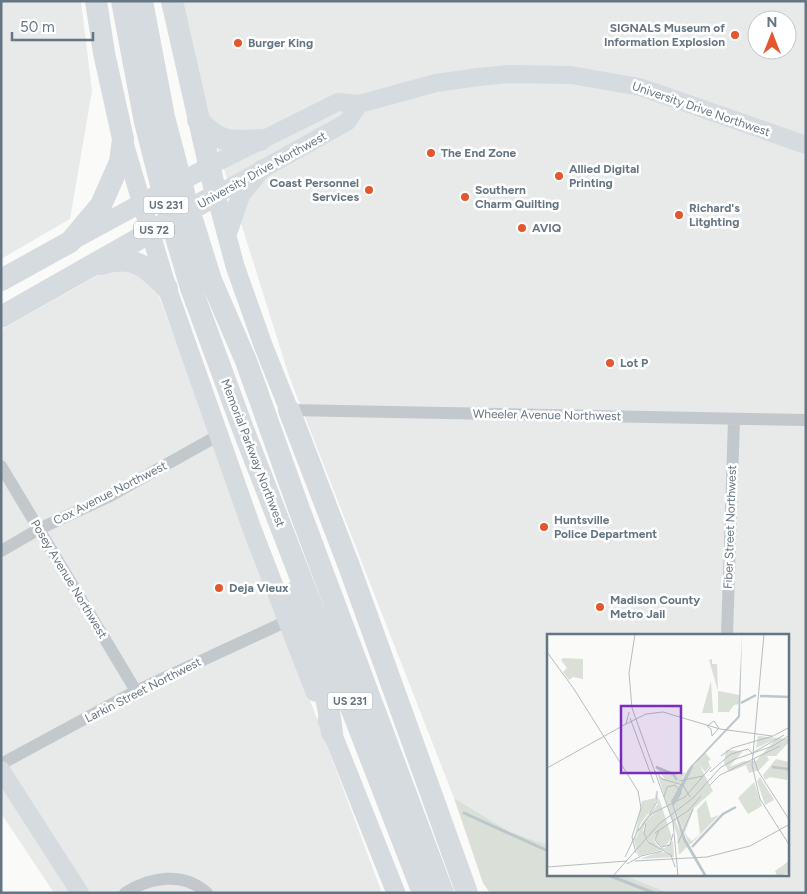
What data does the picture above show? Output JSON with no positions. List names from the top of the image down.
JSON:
{
  "streets": {
    "highway": [
      "University Drive Northwest",
      "US 231",
      "US 72",
      "Memorial Parkway Northwest"
    ],
    "street": [
      "Wheeler Avenue Northwest",
      "Cox Avenue Northwest",
      "Fiber Street Northwest",
      "Posey Avenue Northwest",
      "Larkin Street Northwest"
    ]
  },
  "crossings": [
    ["University Drive Northwest", "US 72"],
    ["Wheeler Avenue Northwest", "Fiber Street Northwest"],
    ["Cox Avenue Northwest", "Posey Avenue Northwest"],
    ["Posey Avenue Northwest", "Larkin Street Northwest"]
  ],
  "places": [
    "SIGNALS Museum of Information Explosion",
    "Burger King",
    "The End Zone",
    "Allied Digital Printing",
    "Coast Personnel Services",
    "Southern Charm Quilting",
    "Richard's Litghting",
    "AVIQ",
    "Lot P",
    "Huntsville Police Department",
    "Deja Vieux",
    "Madison County Metro Jail"
  ],
  "scale_bar": "50 m",
  "north": "top"
}
